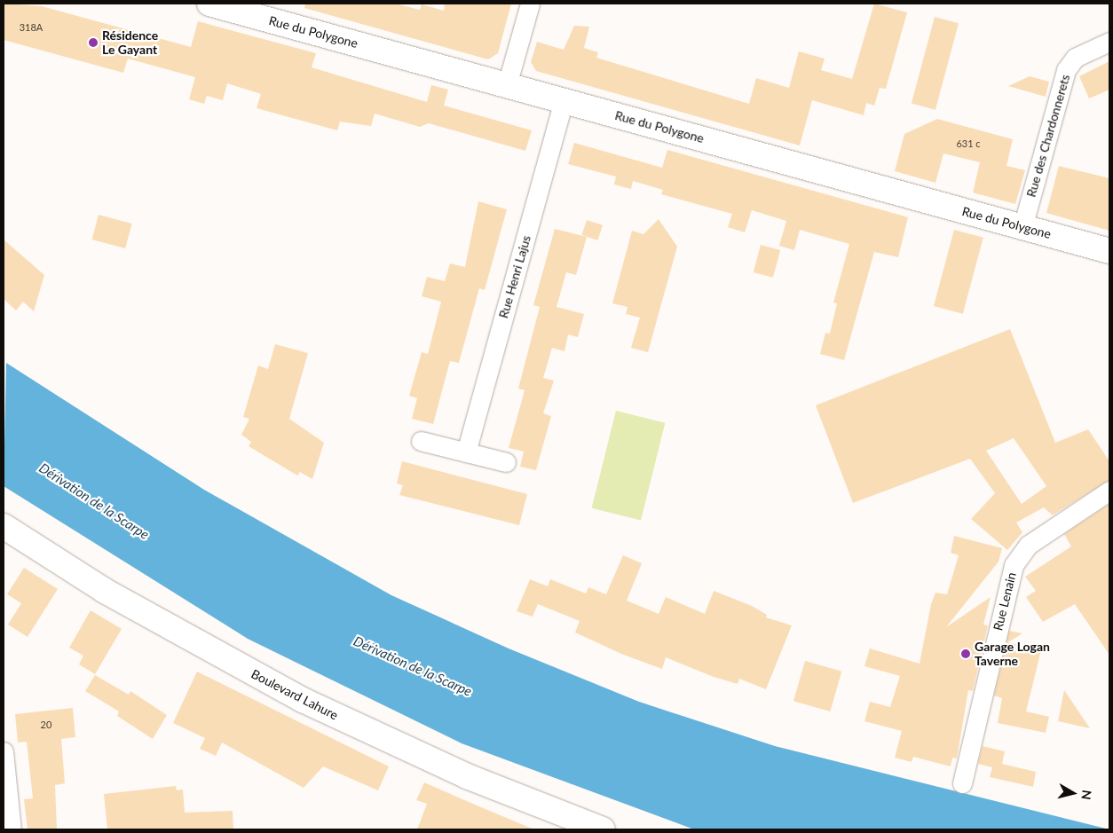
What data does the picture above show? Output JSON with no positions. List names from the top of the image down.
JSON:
{
  "streets": {
    "street": [
      "Rue du Polygone",
      "Rue des Chardonnerets",
      "Rue Henri Lajus",
      "Rue Lenain",
      "Boulevard Lahure"
    ]
  },
  "crossings": [
    ["Rue du Polygone", "Rue des Chardonnerets"],
    ["Rue du Polygone", "Rue Henri Lajus"]
  ],
  "water": ["Dérivation de la Scarpe"],
  "places": ["Résidence Le Gayant", "Garage Logan Taverne"],
  "house_numbers": ["318A", "631 c", "20"],
  "north": "right"
}
